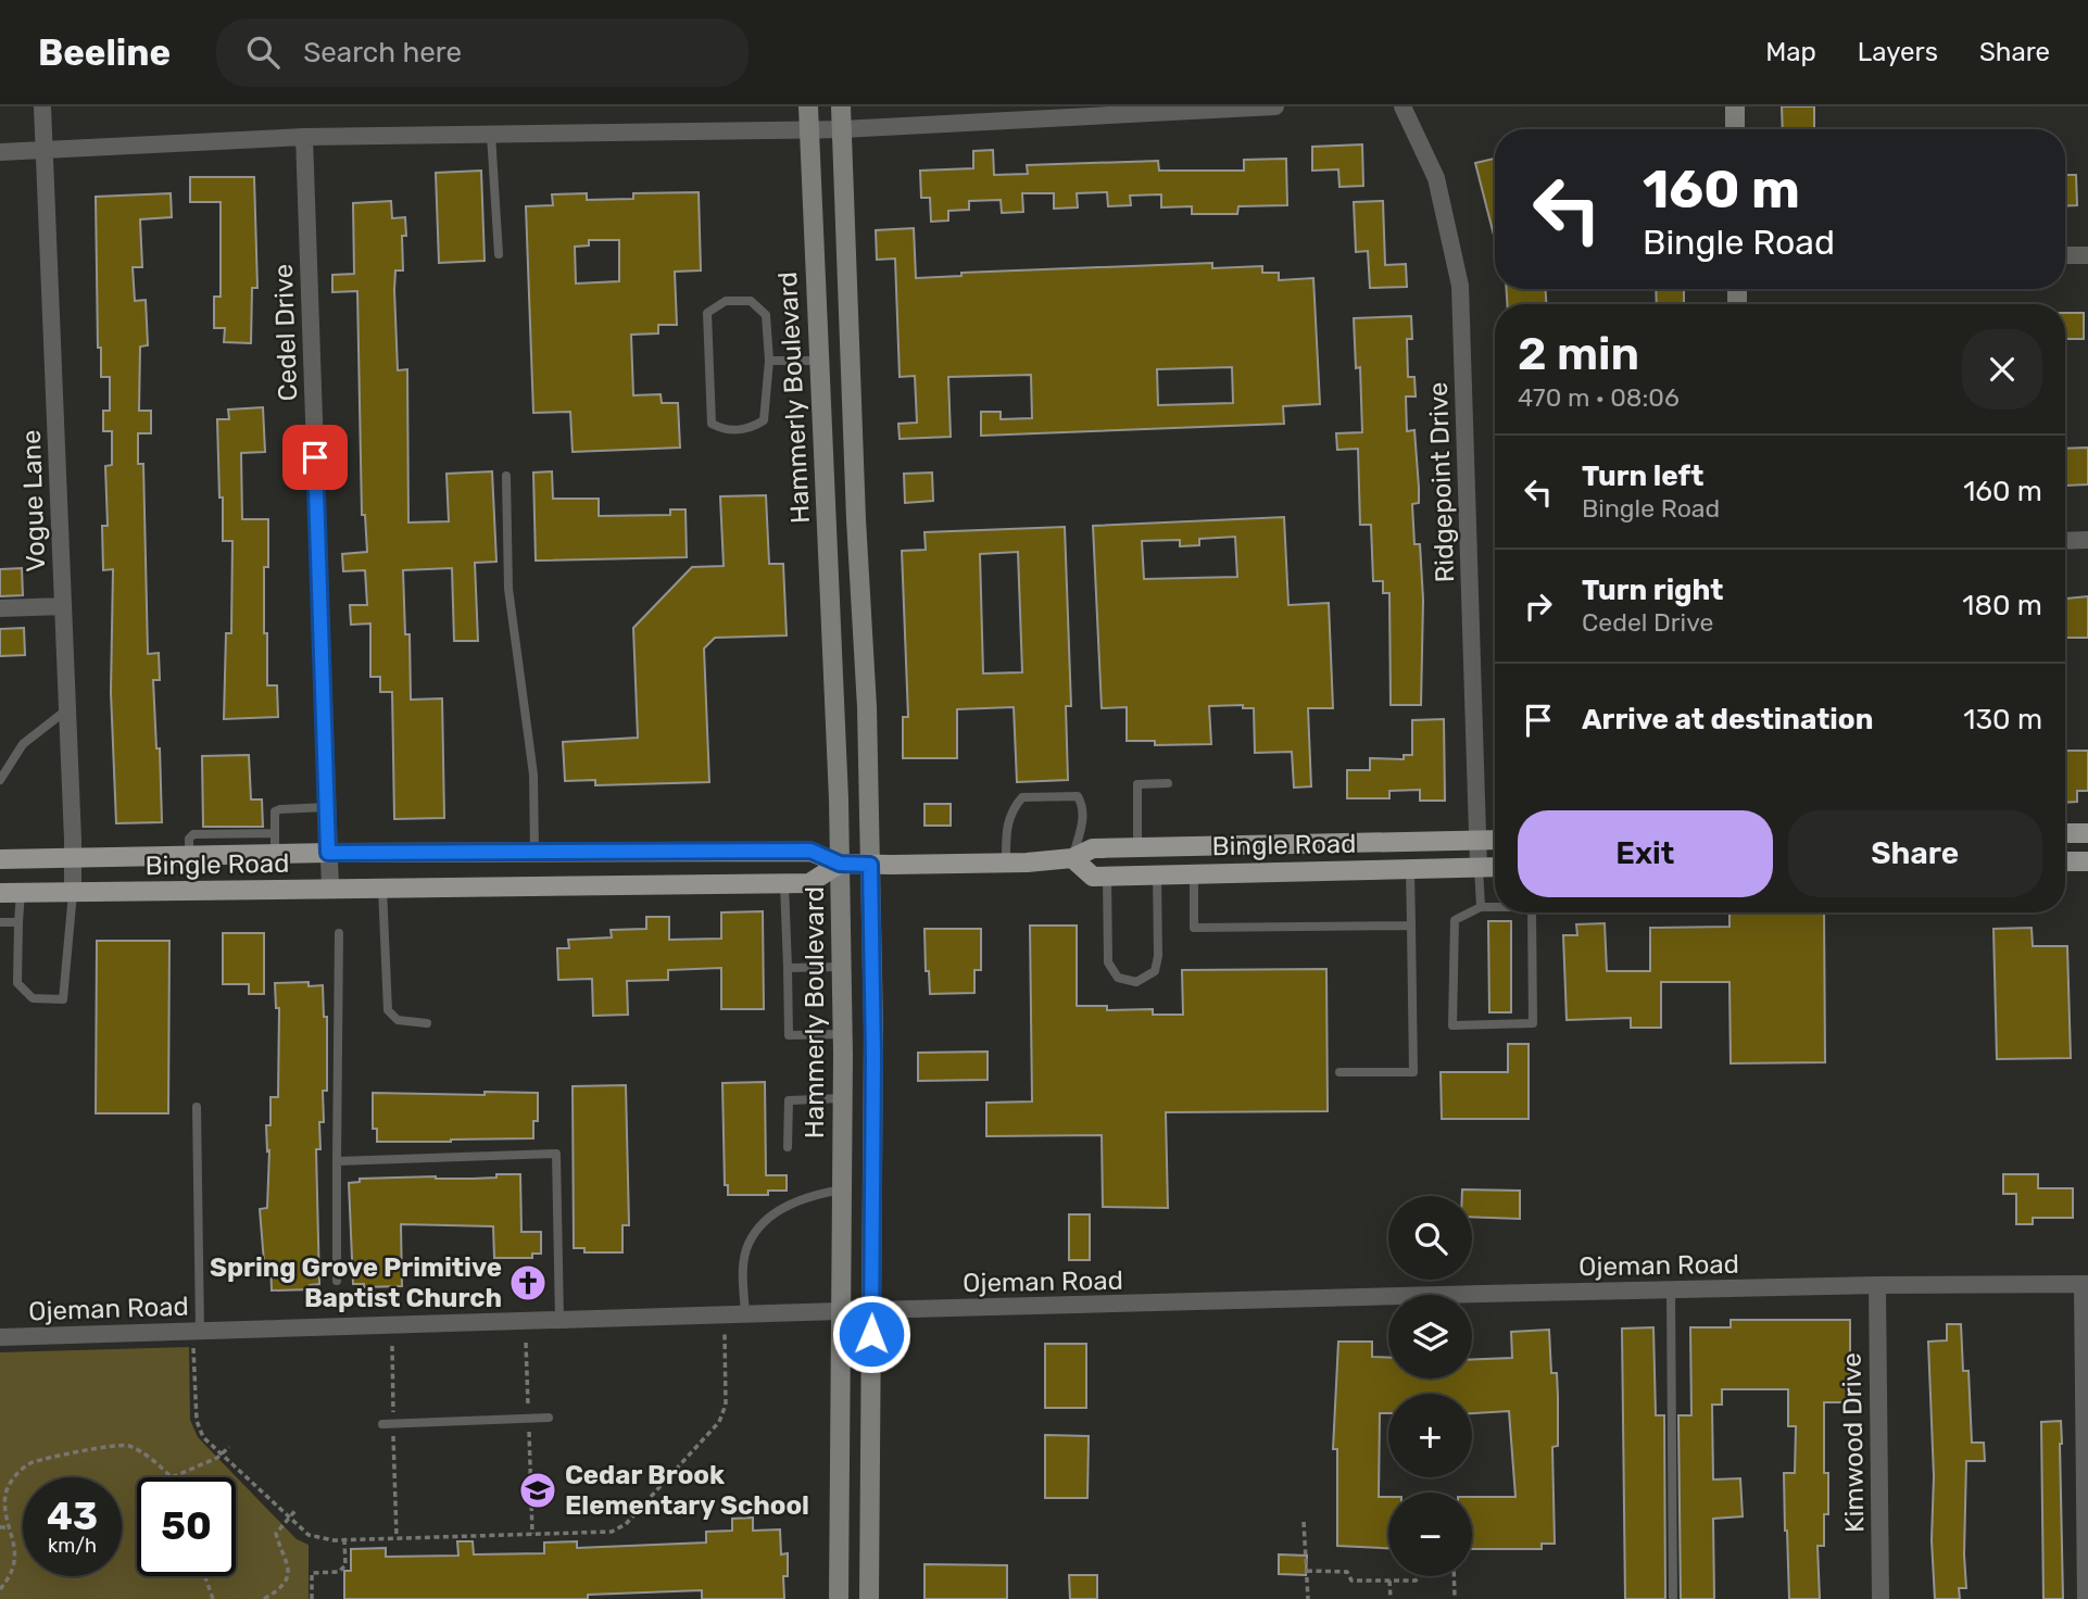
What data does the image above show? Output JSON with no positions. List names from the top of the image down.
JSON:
{
  "streets": {
    "main road": ["Hammerly Boulevard", "Bingle Road"],
    "street": [
      "Cedel Drive",
      "Ridgepoint Drive",
      "Vogue Lane",
      "Ojeman Road",
      "Kimwood Drive"
    ]
  },
  "crossings": [
    ["Cedel Drive", "Bingle Road"],
    ["Hammerly Boulevard", "Bingle Road"],
    ["Hammerly Boulevard", "Ojeman Road"],
    ["Ridgepoint Drive", "Bingle Road"],
    ["Vogue Lane", "Bingle Road"],
    ["Ojeman Road", "Kimwood Drive"]
  ],
  "places": {
    "church": ["Spring Grove Primitive Baptist Church"],
    "school or university": ["Cedar Brook Elementary School"]
  },
  "page": {
    "header": "Beeline",
    "search": "Search here",
    "nav": ["Map", "Layers", "Share"],
    "turn": ["160 m", "Bingle Road"],
    "heading": ["2 min", "470 m · 08:06"],
    "list": [
      {
        "name": "Turn left",
        "note": "Bingle Road",
        "value": "160 m"
      },
      {
        "name": "Turn right",
        "note": "Cedel Drive",
        "value": "180 m"
      },
      {
        "name": "Arrive at destination",
        "value": "130 m"
      }
    ],
    "buttons": ["Exit", "Share"],
    "map_buttons": ["+", "−"],
    "speed": "43 km/h",
    "limit": "50"
  }
}
